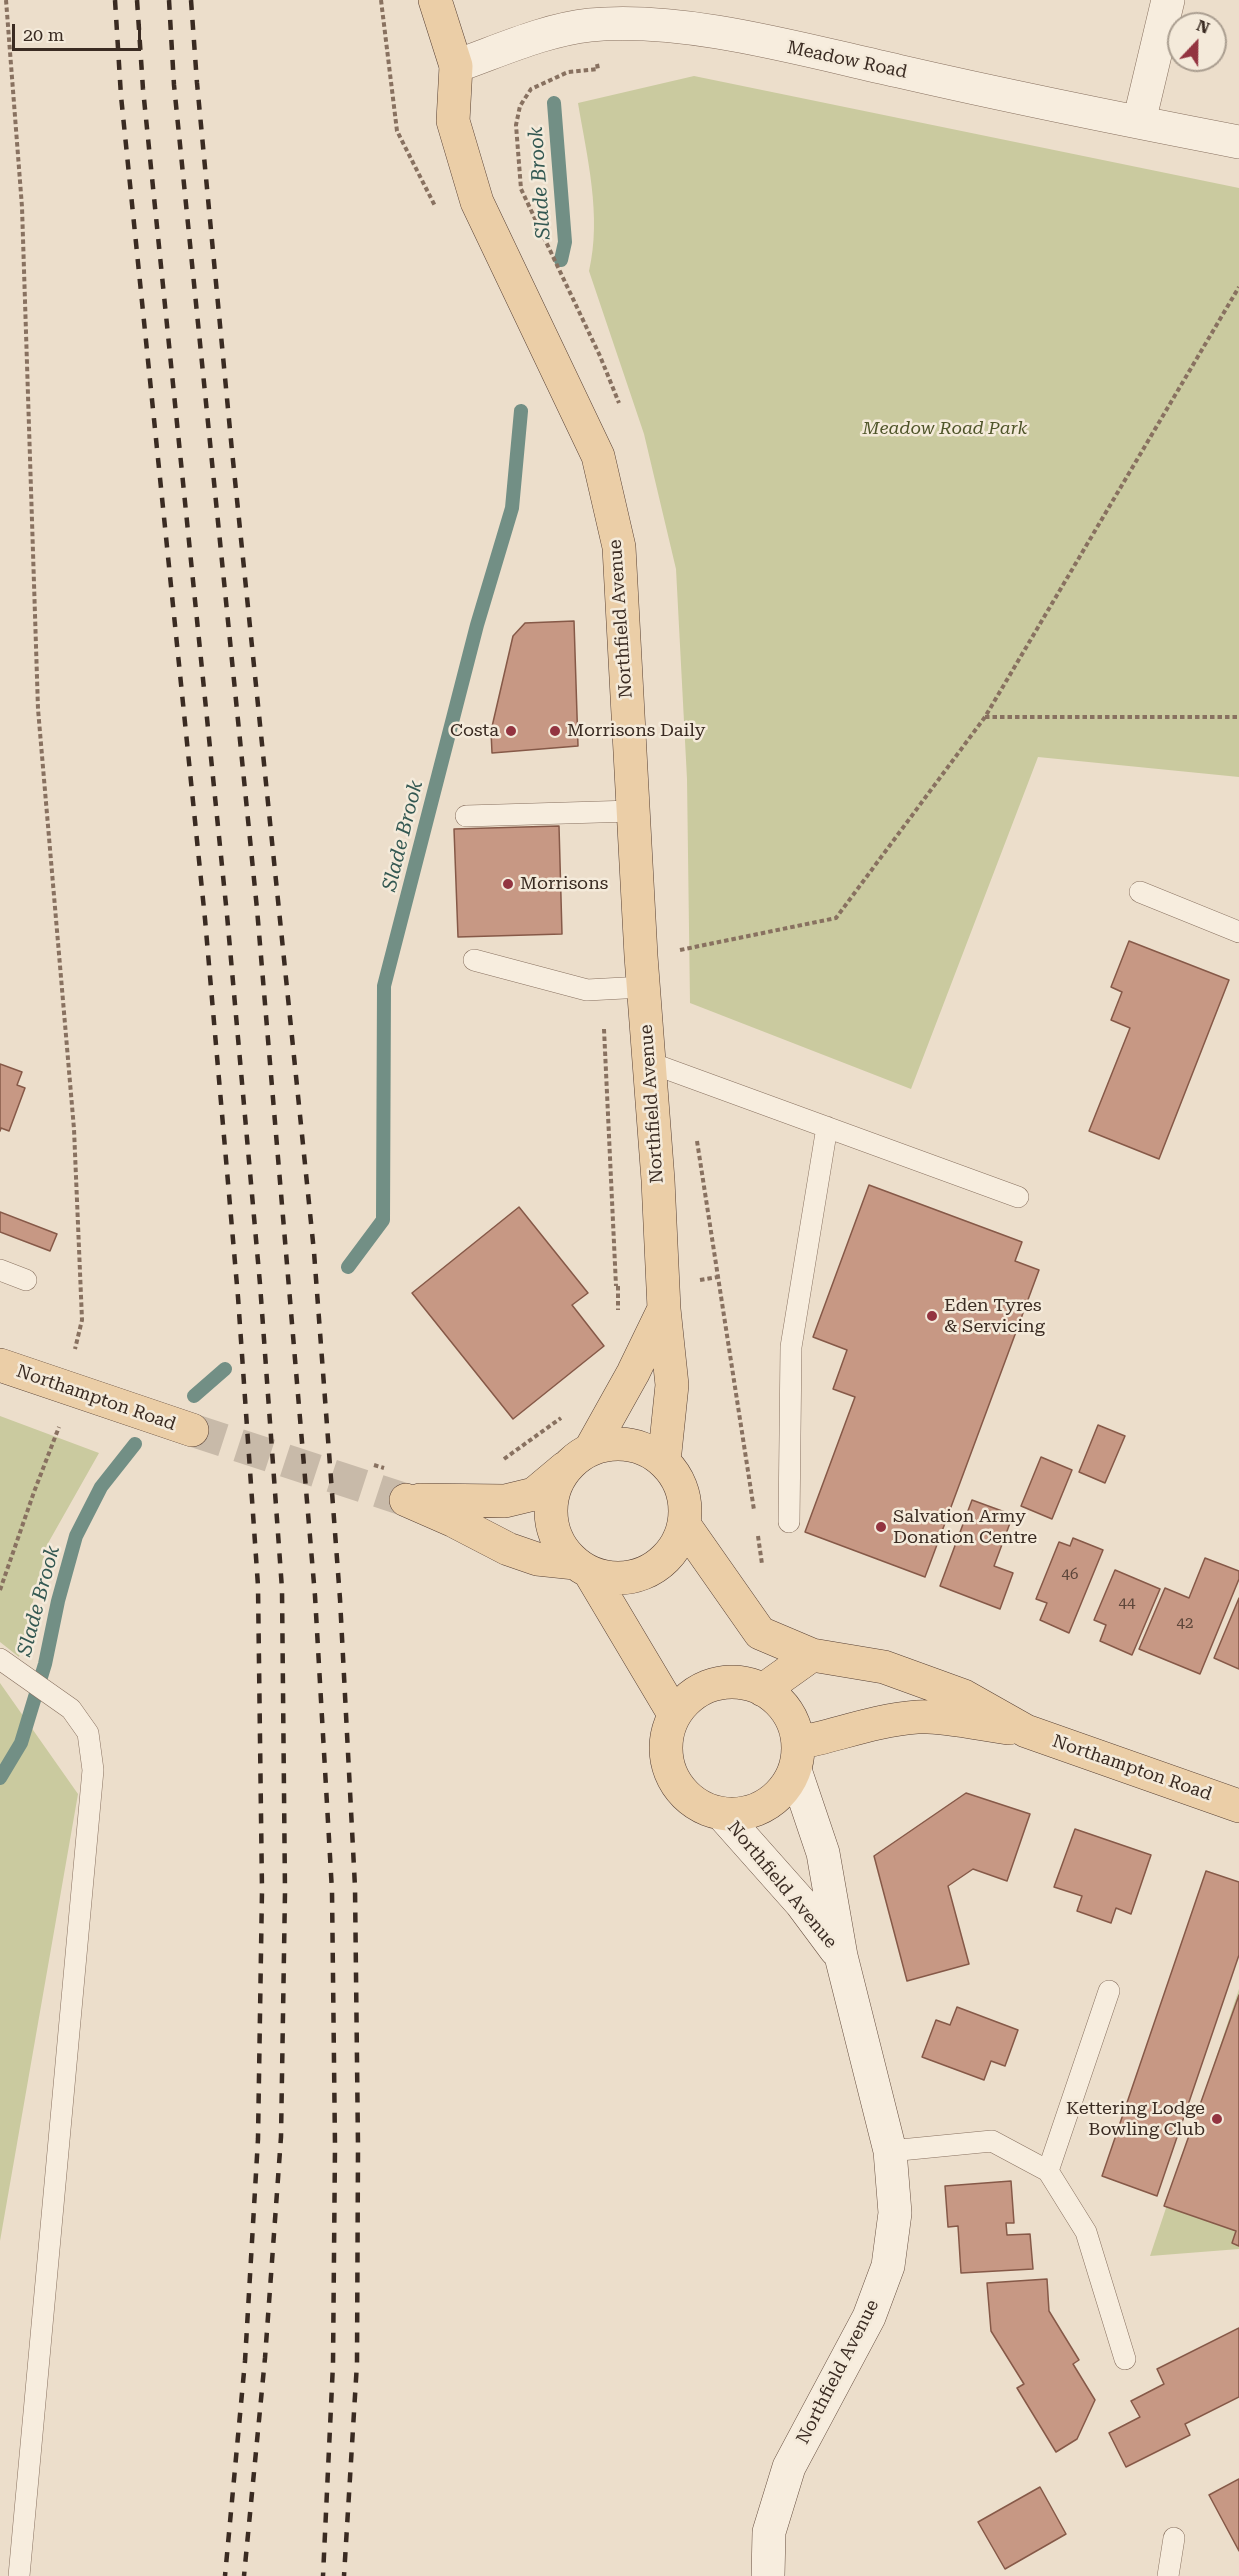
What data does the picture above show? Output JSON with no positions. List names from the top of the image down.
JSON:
{
  "streets": {
    "main road": ["Northfield Avenue", "Northampton Road"],
    "street": ["Meadow Road"]
  },
  "crossings": [
    ["Meadow Road", "Northfield Avenue"],
    ["Northfield Avenue", "Northampton Road"]
  ],
  "water": ["Slade Brook"],
  "parks": ["Meadow Road Park"],
  "places": [
    "Costa",
    "Morrisons Daily",
    "Morrisons",
    "Eden Tyres & Servicing",
    "Salvation Army Donation Centre",
    "Kettering Lodge Bowling Club"
  ],
  "house_numbers": ["46", "44", "42"],
  "scale_bar": "20 m",
  "north": "top"
}
